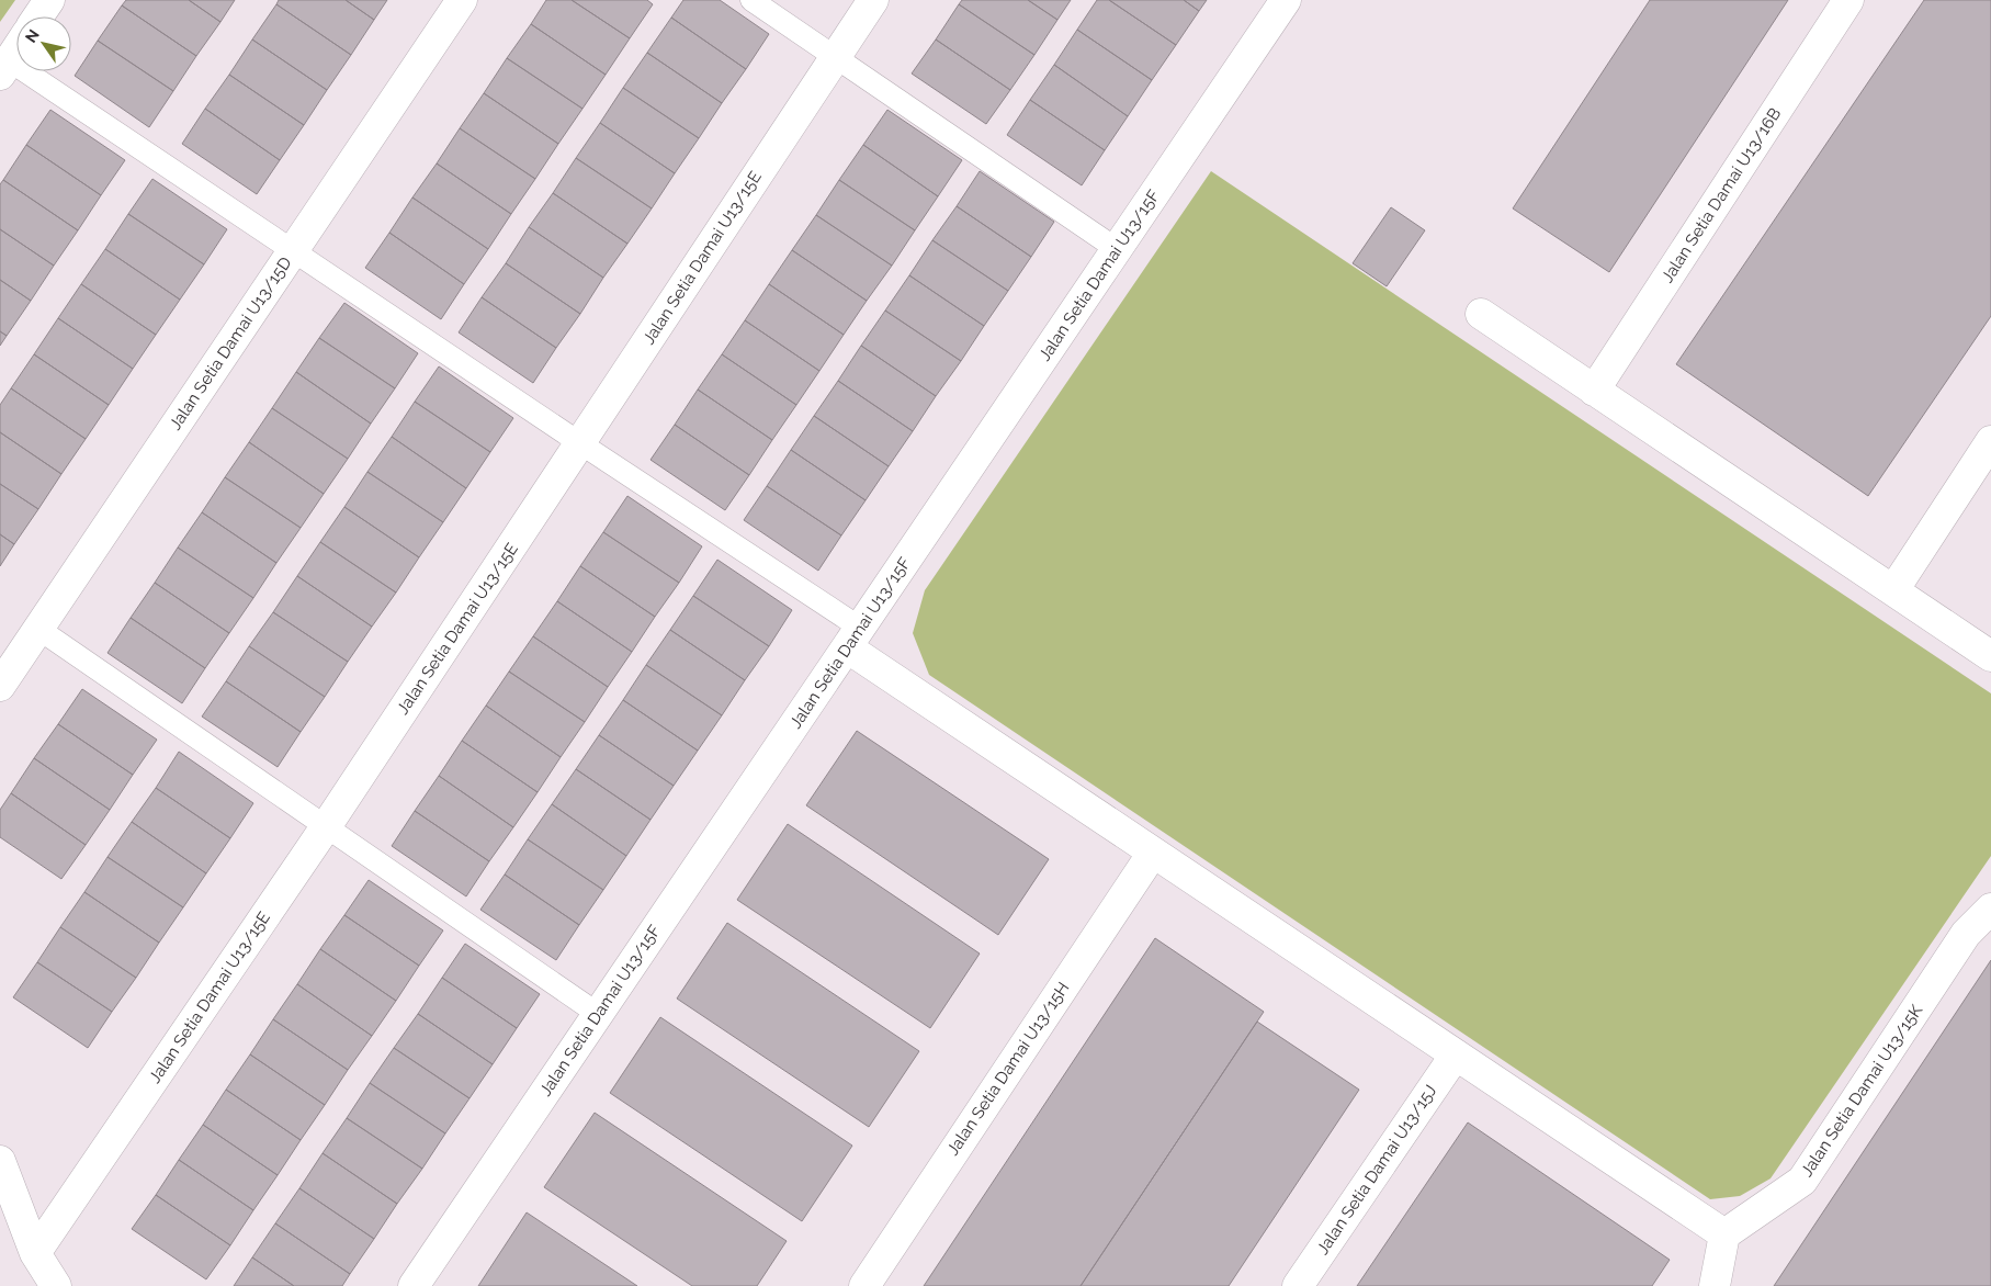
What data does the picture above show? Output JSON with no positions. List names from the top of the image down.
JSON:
{
  "streets": {
    "street": [
      "Jalan Setia Damai U13/16B",
      "Jalan Setia Damai U13/15E",
      "Jalan Setia Damai U13/15F",
      "Jalan Setia Damai U13/15D",
      "Jalan Setia Damai U13/15H",
      "Jalan Setia Damai U13/15K",
      "Jalan Setia Damai U13/15J"
    ]
  },
  "north": "top left"
}
